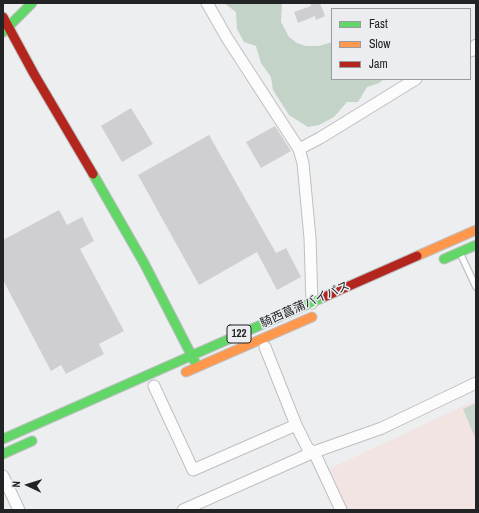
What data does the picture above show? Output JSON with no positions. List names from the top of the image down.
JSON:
{
  "streets": {
    "main road": ["騎西菖蒲バイパス", "122"]
  },
  "legend": ["Fast", "Slow", "Jam"],
  "north": "left"
}
